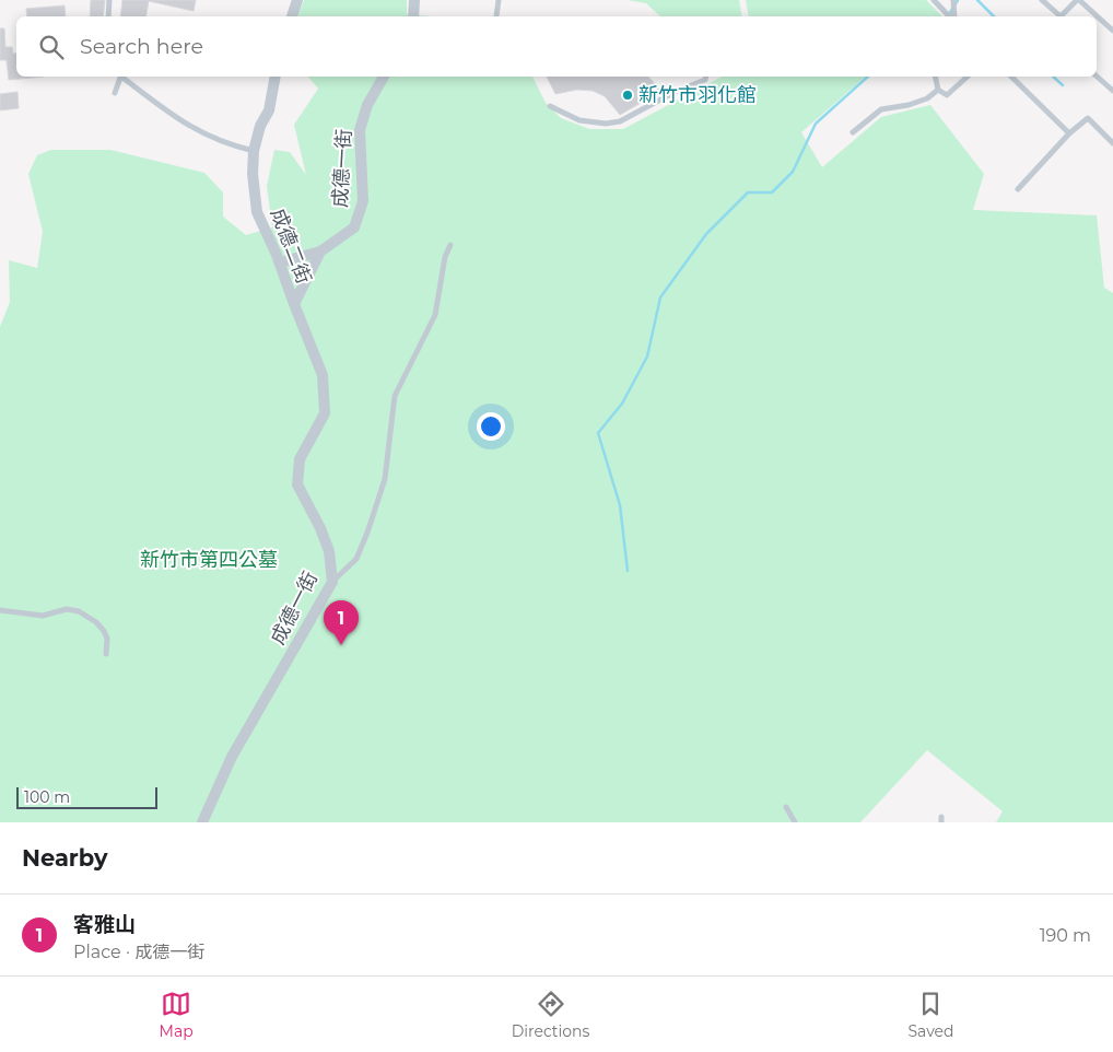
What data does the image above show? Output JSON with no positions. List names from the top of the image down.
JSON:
{
  "streets": {
    "street": ["成德一街", "成德二街"]
  },
  "crossings": [
    ["成德一街", "成德二街"]
  ],
  "parks": ["新竹市第四公墓"],
  "places": ["新竹市羽化館"],
  "scale_bar": "100 m",
  "page": {
    "search": "Search here",
    "pins": "1",
    "scale": "100 m",
    "heading": "Nearby",
    "list": [
      {
        "mark": "1",
        "name": "客雅山",
        "note": "Place · 成德一街",
        "value": "190 m"
      }
    ],
    "nav": ["Map", "Directions", "Saved"]
  }
}
